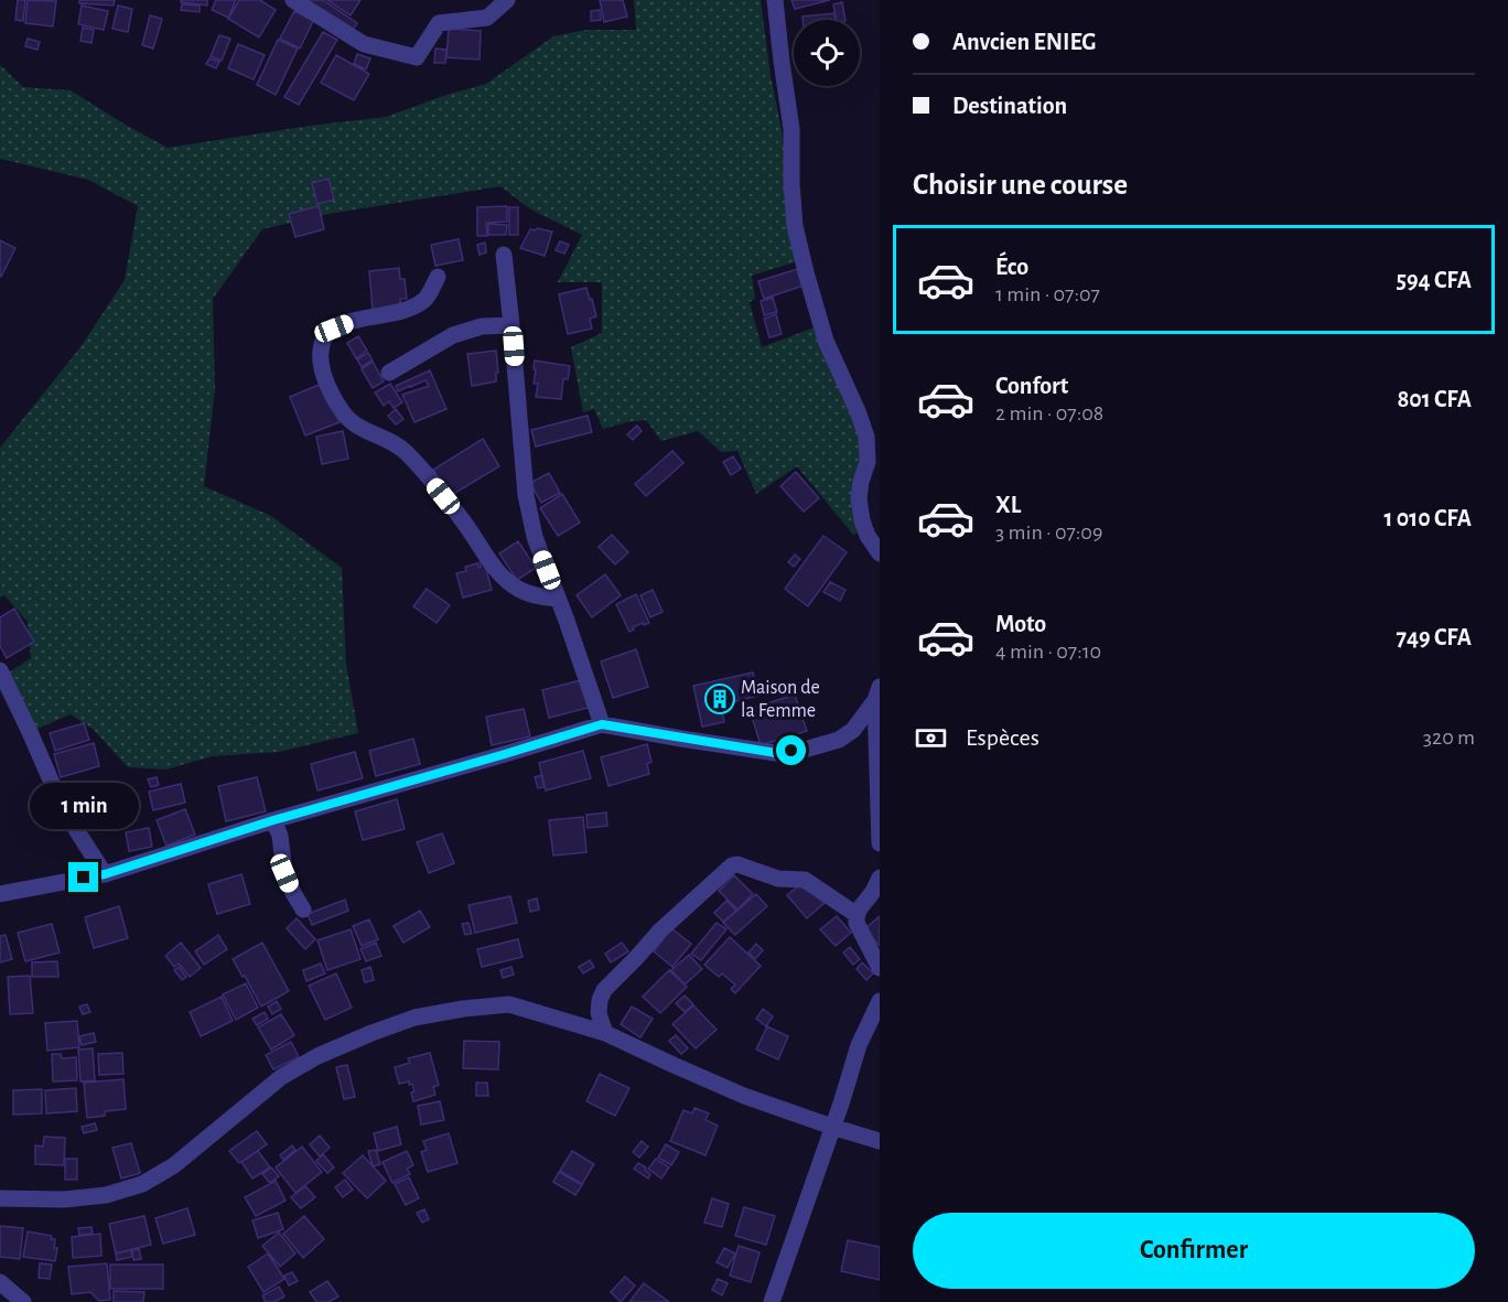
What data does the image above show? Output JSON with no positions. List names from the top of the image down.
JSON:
{
  "places": {
    "building": ["Maison de la Femme"]
  },
  "page": {
    "banner": ["Anvcien ENIEG", "Destination"],
    "heading": "Choisir une course",
    "list": [
      {
        "name": "Éco",
        "note": "1 min · 07:07",
        "value": "594 CFA"
      },
      {
        "name": "Confort",
        "note": "2 min · 07:08",
        "value": "801 CFA"
      },
      {
        "name": "XL",
        "note": "3 min · 07:09",
        "value": "1 010 CFA"
      },
      {
        "name": "Moto",
        "note": "4 min · 07:10",
        "value": "749 CFA"
      }
    ],
    "pay": ["Espèces", "320 m"],
    "bubble": "1 min",
    "buttons": "Confirmer"
  }
}
